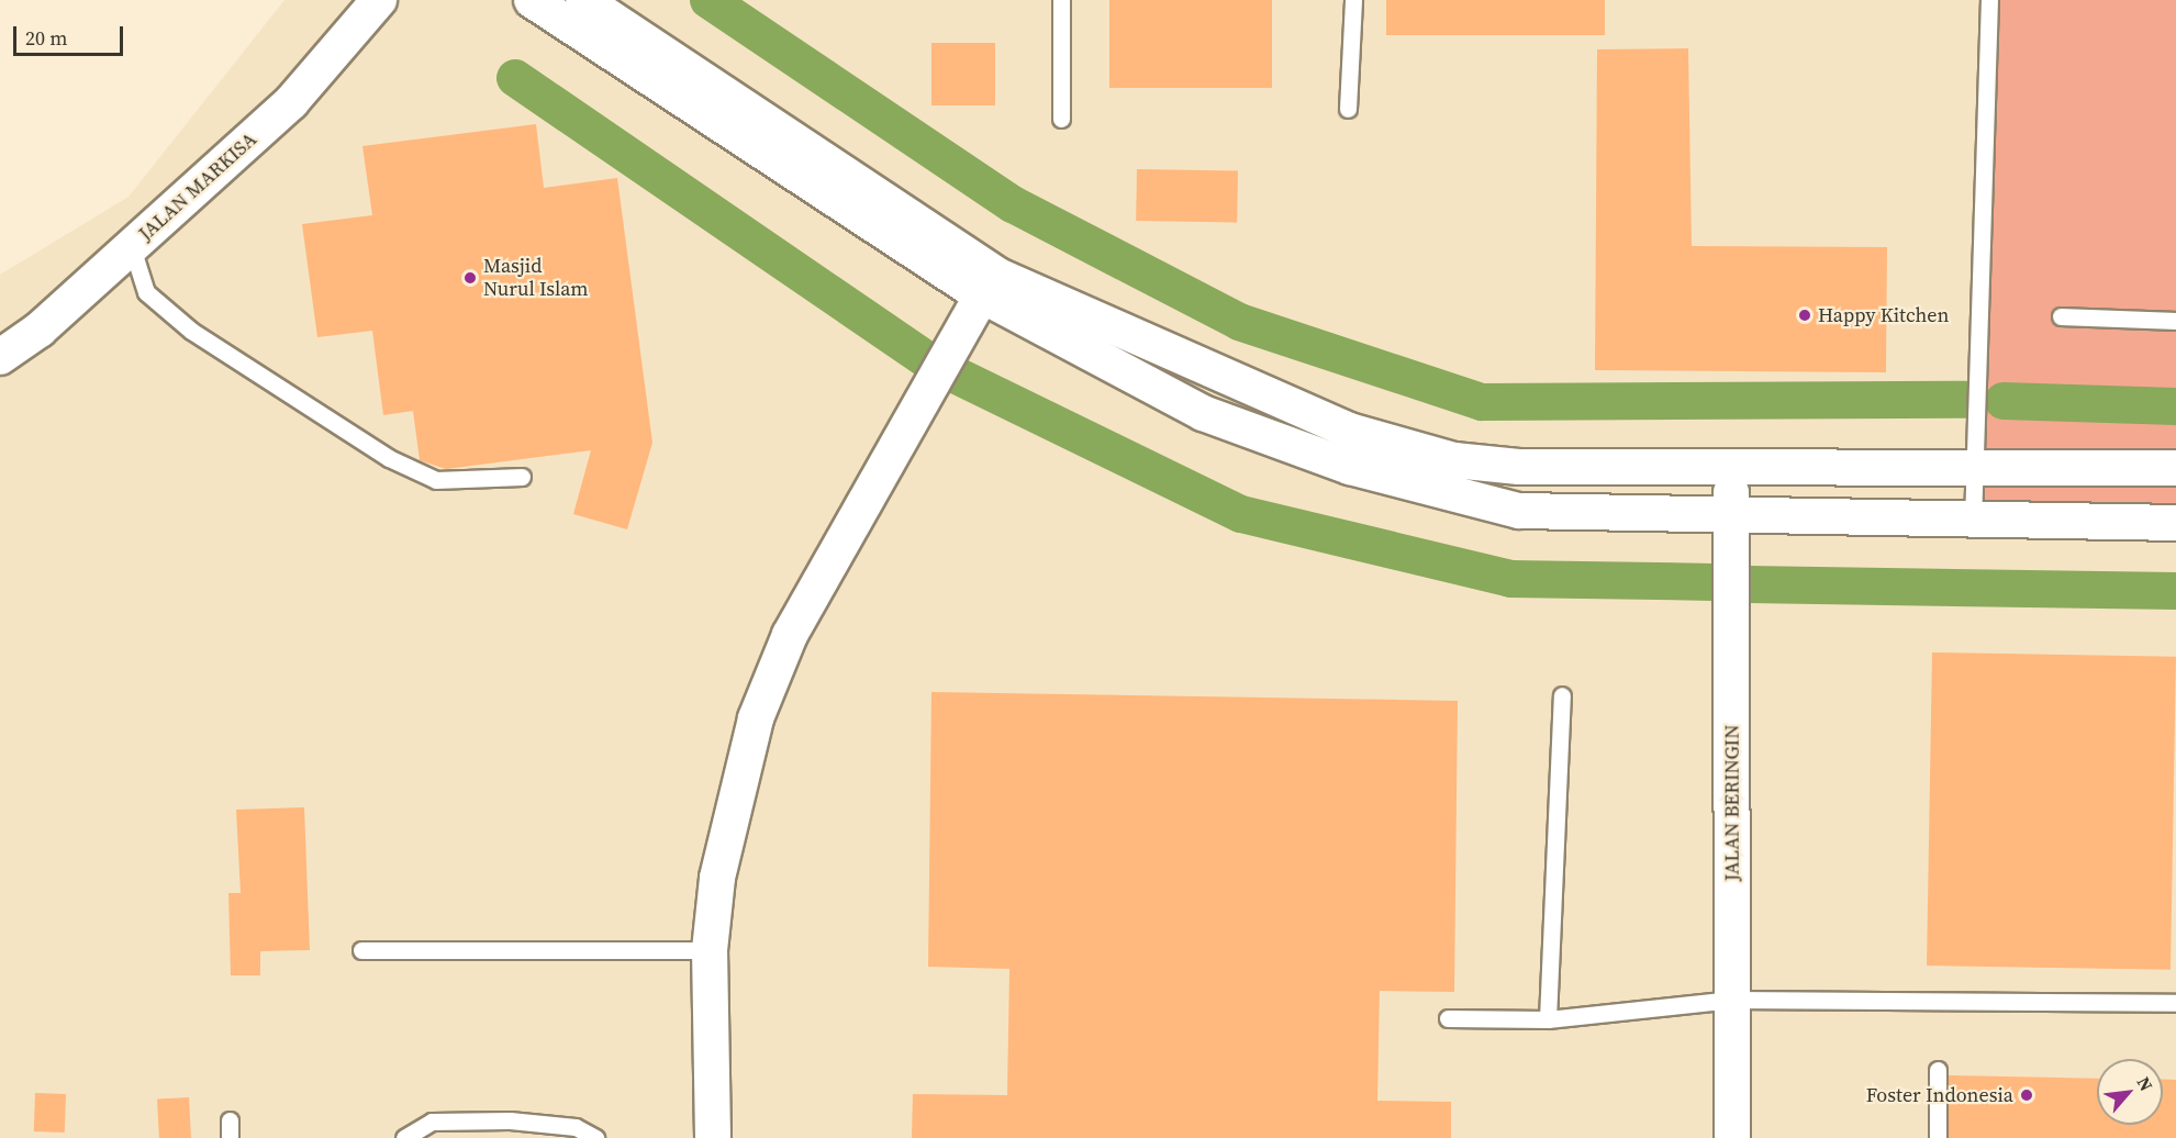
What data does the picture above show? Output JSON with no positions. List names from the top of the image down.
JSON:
{
  "streets": {
    "street": ["JALAN MARKISA", "JALAN BERINGIN"]
  },
  "places": ["Masjid Nurul Islam", "Happy Kitchen", "Foster Indonesia"],
  "scale_bar": "20 m",
  "north": "top right"
}
